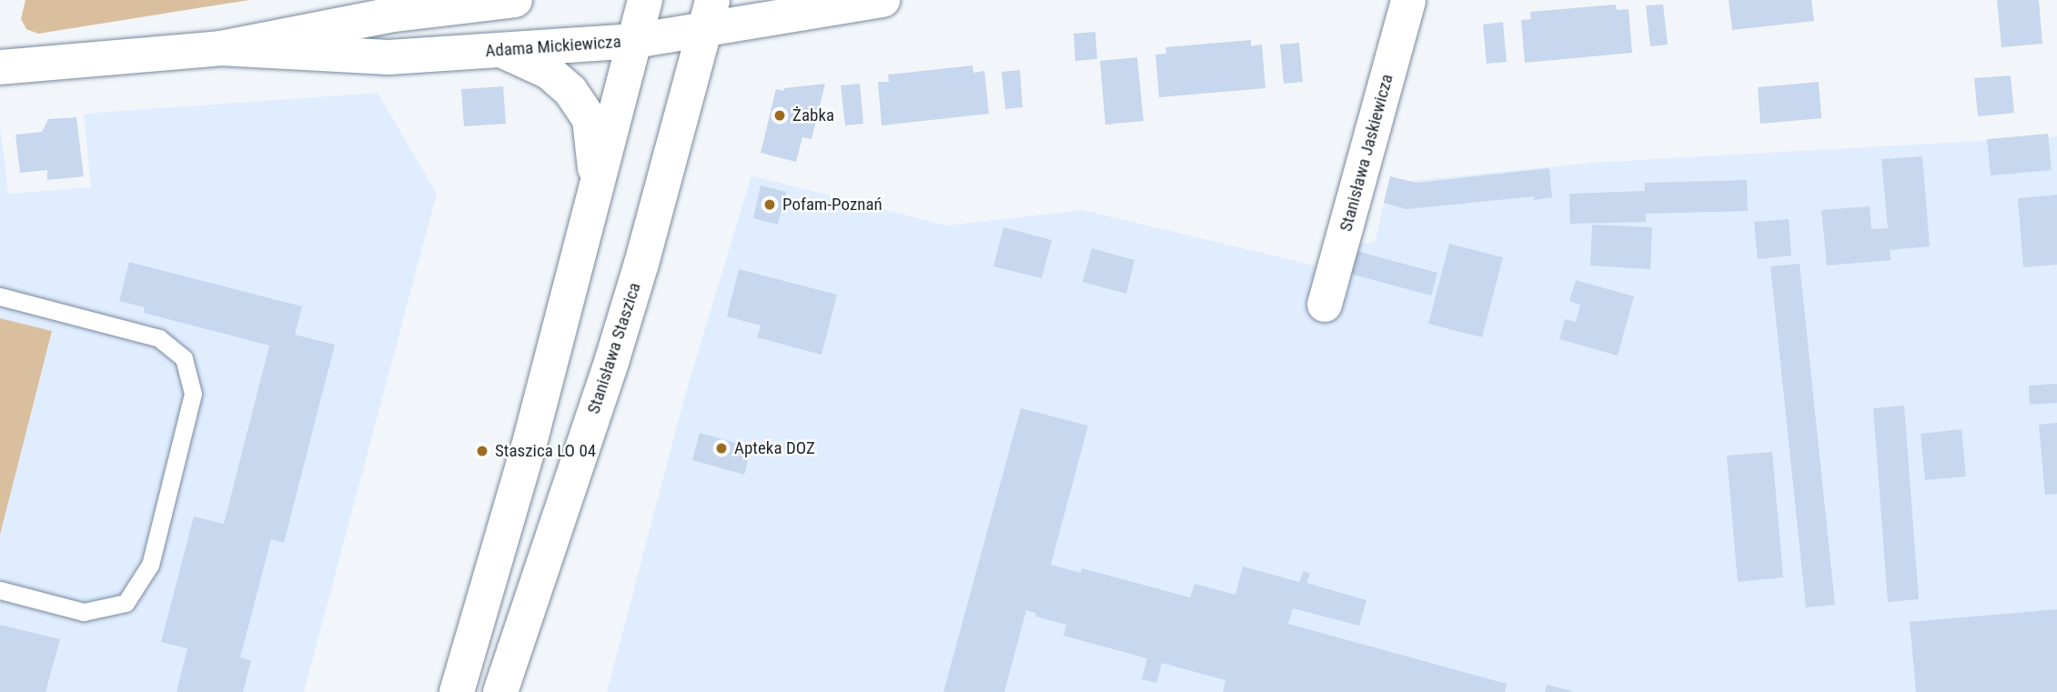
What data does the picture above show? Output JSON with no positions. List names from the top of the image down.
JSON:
{
  "streets": {
    "street": ["Adama Mickiewicza", "Stanisława Jaskiewicza", "Stanisława Staszica"]
  },
  "crossings": [
    ["Adama Mickiewicza", "Stanisława Staszica"]
  ],
  "places": [
    "Żabka",
    "Pofam-Poznań",
    "Apteka DOZ",
    "Staszica LO 04"
  ]
}
